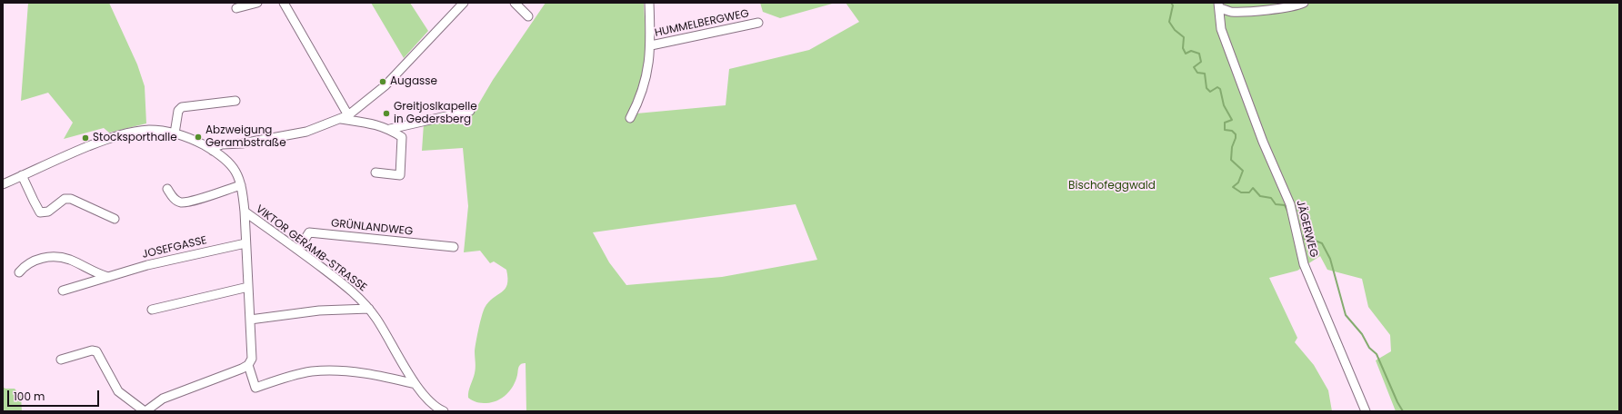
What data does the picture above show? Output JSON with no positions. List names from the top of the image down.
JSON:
{
  "streets": {
    "street": [
      "HUMMELBERGWEG",
      "GRÜNLANDWEG",
      "JÄGERWEG",
      "JOSEFGASSE",
      "VIKTOR GERAMB-STRASSE"
    ]
  },
  "crossings": [
    ["GRÜNLANDWEG", "VIKTOR GERAMB-STRASSE"]
  ],
  "parks": ["Bischofeggwald"],
  "places": [
    "Augasse",
    "Greitjoslkapelle in Gedersberg",
    "Abzweigung Gerambstraße",
    "Stocksporthalle"
  ],
  "scale_bar": "100 m"
}
